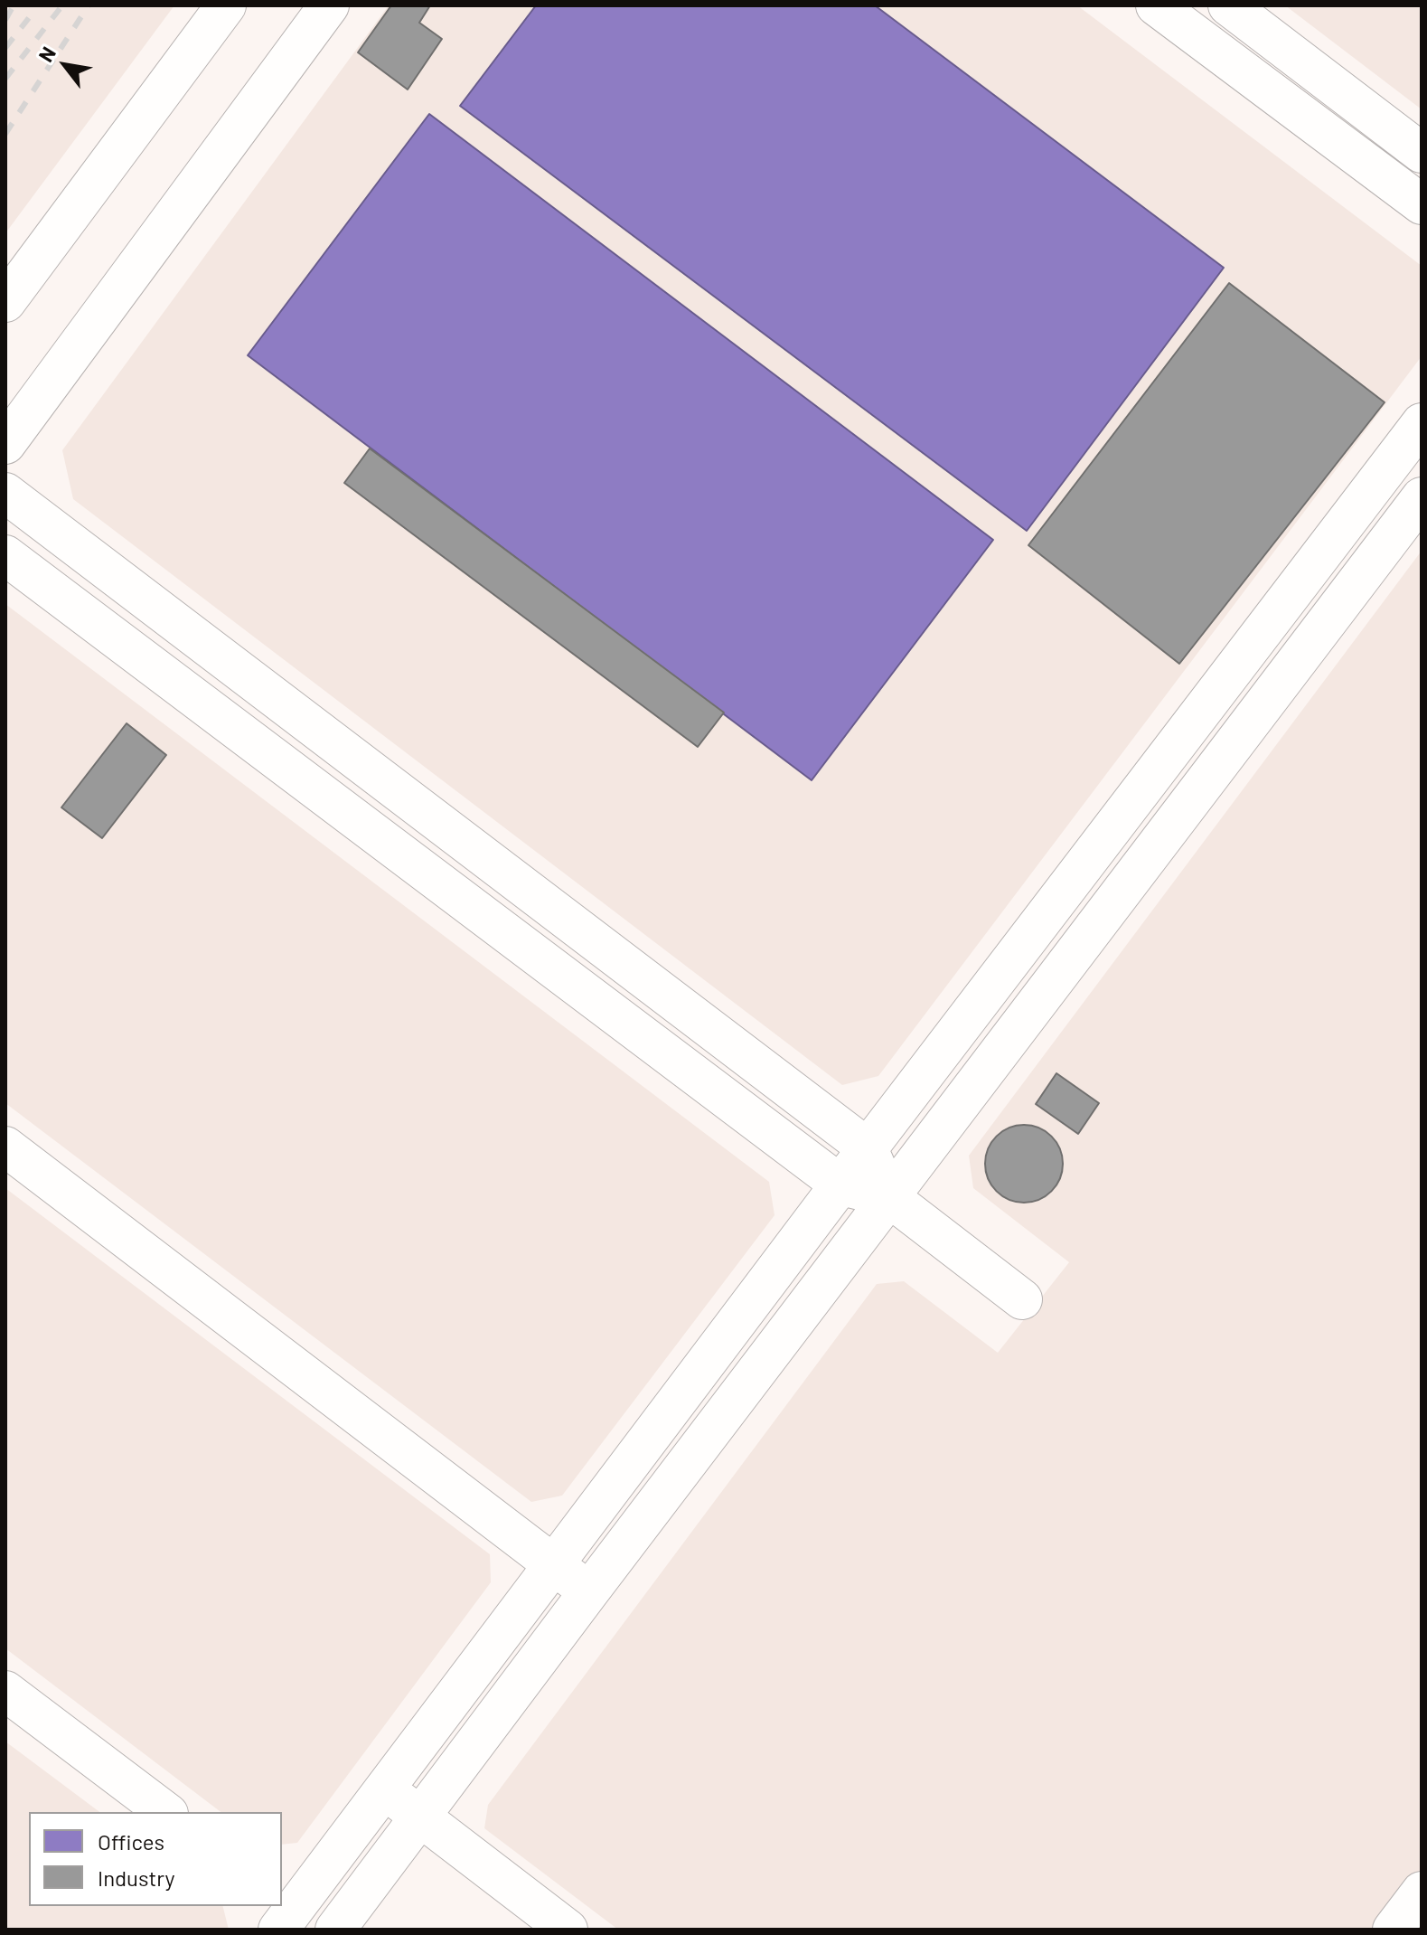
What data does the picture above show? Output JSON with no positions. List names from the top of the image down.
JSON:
{
  "legend": ["Offices", "Industry"],
  "north": "top left"
}
